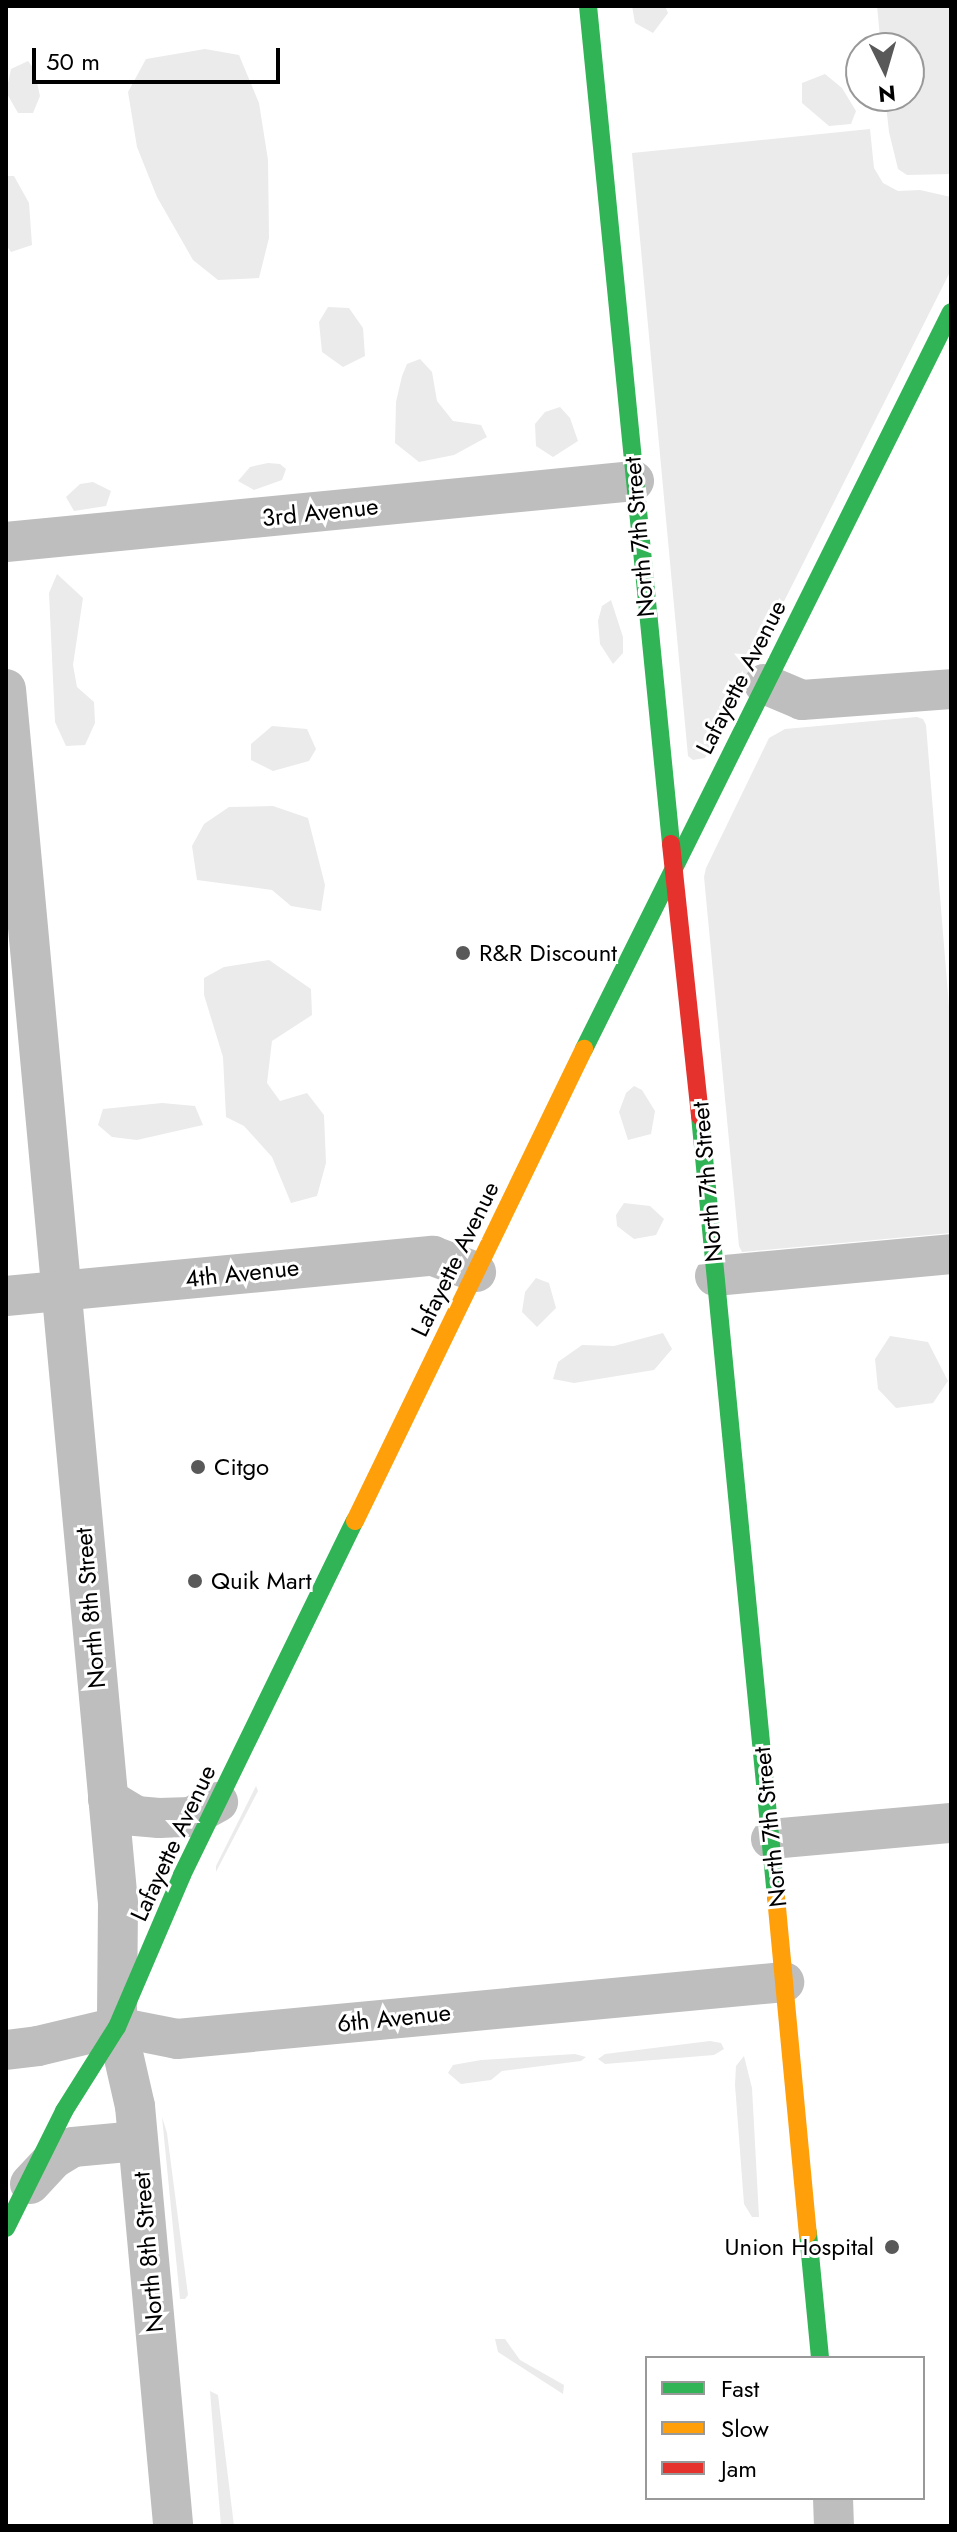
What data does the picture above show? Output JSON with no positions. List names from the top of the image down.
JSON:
{
  "streets": {
    "street": [
      "3rd Avenue",
      "North 7th Street",
      "Lafayette Avenue",
      "4th Avenue",
      "North 8th Street",
      "6th Avenue"
    ]
  },
  "crossings": [
    ["3rd Avenue", "North 7th Street"],
    ["North 7th Street", "Lafayette Avenue"],
    ["North 7th Street", "6th Avenue"],
    ["Lafayette Avenue", "4th Avenue"],
    ["Lafayette Avenue", "North 8th Street"],
    ["Lafayette Avenue", "6th Avenue"],
    ["4th Avenue", "North 8th Street"],
    ["North 8th Street", "6th Avenue"]
  ],
  "places": [
    "R&R Discount",
    "Citgo",
    "Quik Mart",
    "Union Hospital"
  ],
  "legend": ["Fast", "Slow", "Jam"],
  "scale_bar": "50 m",
  "north": "bottom"
}
